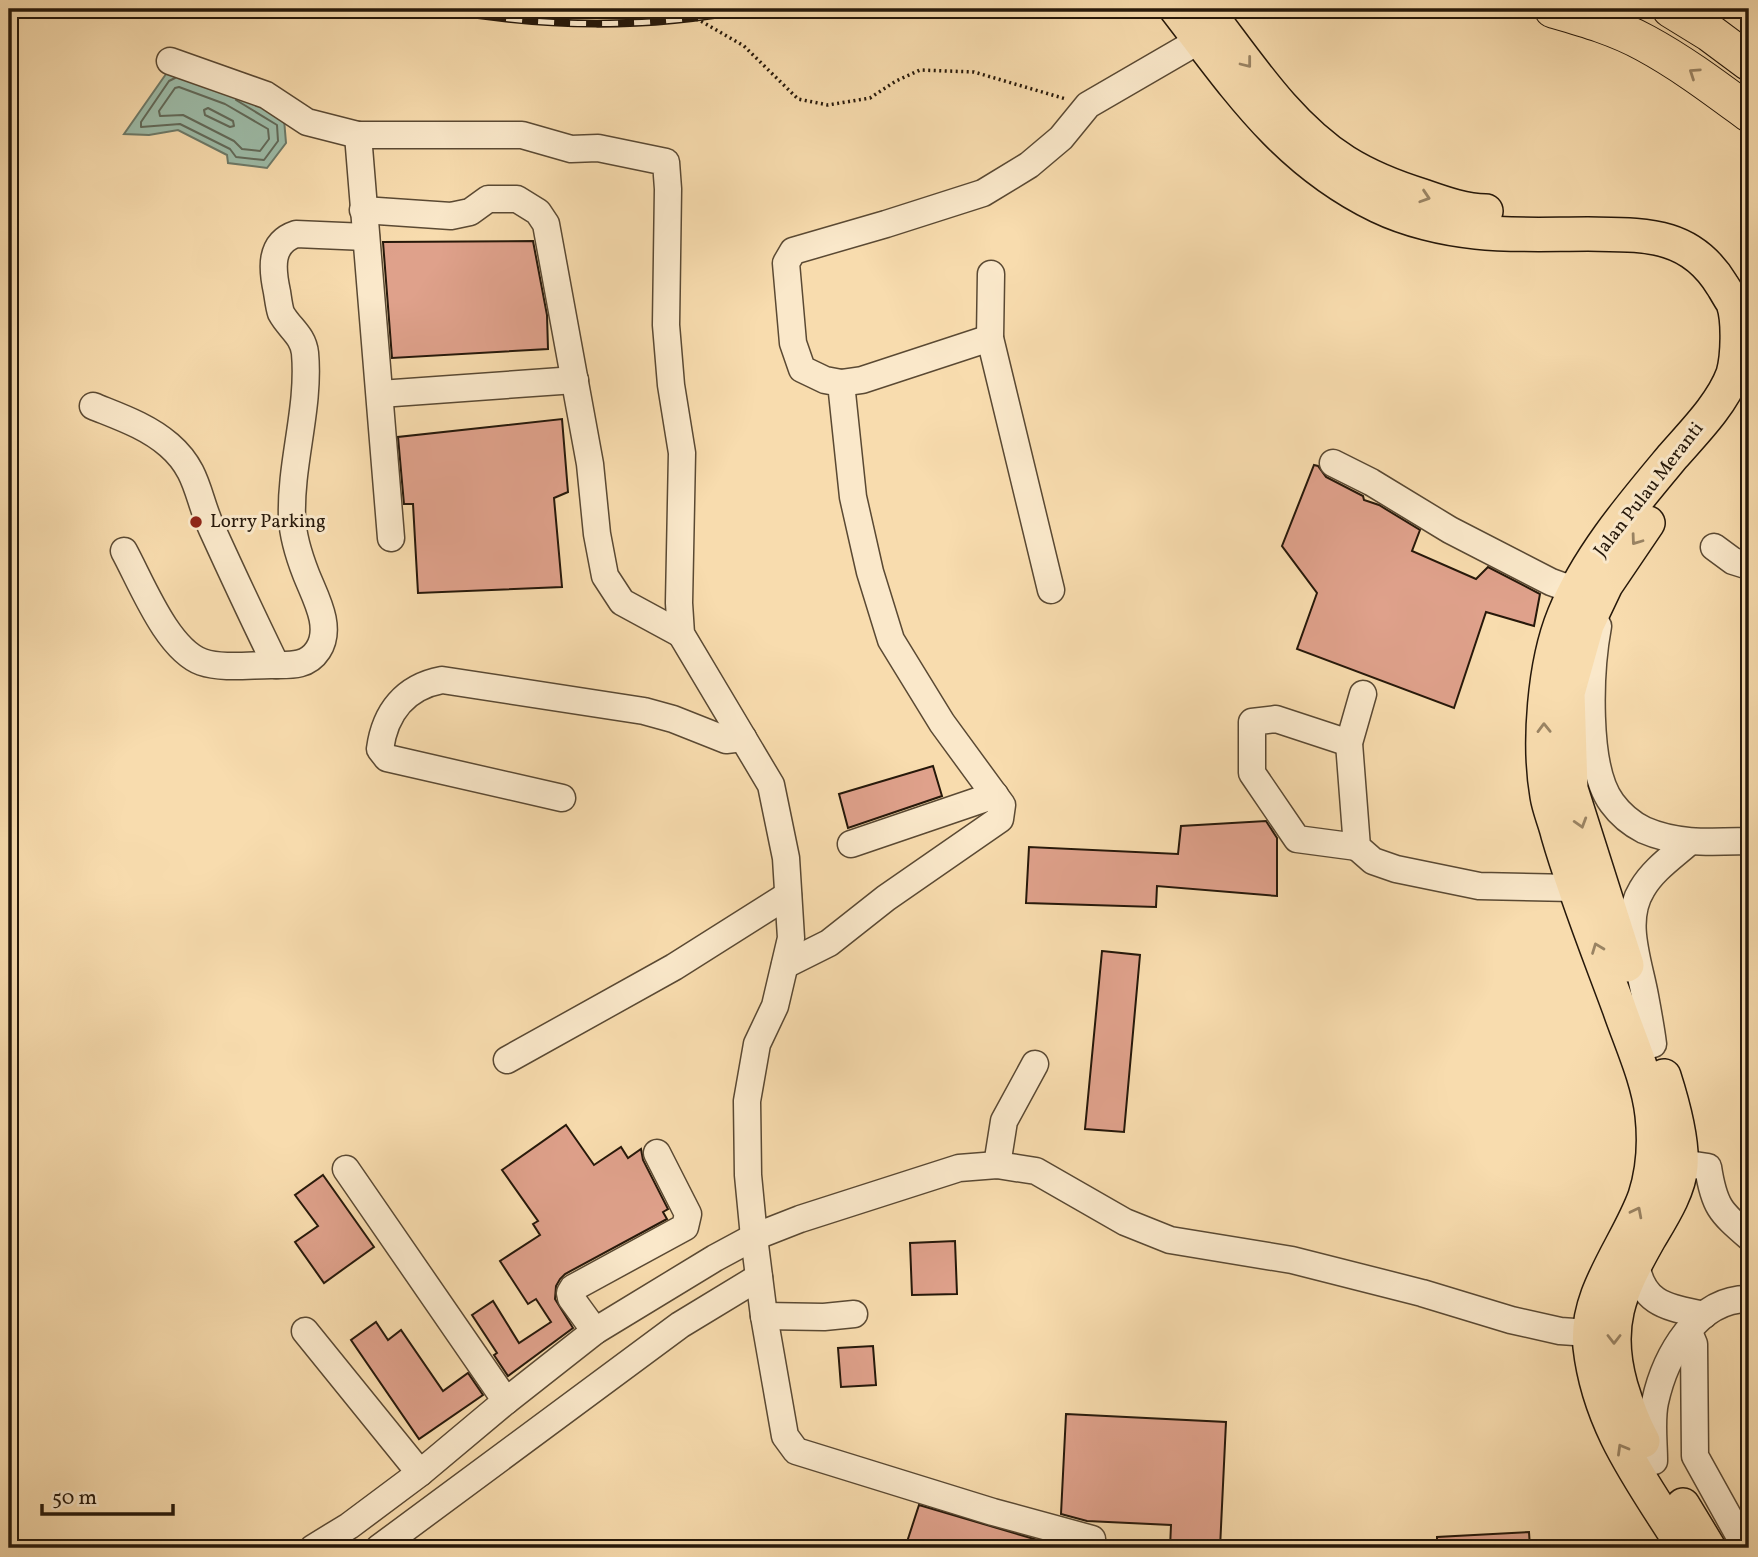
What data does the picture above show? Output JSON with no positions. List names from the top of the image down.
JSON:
{
  "streets": {
    "main road": ["Jalan Pulau Meranti"]
  },
  "places": ["Lorry Parking"],
  "scale_bar": "50 m"
}
